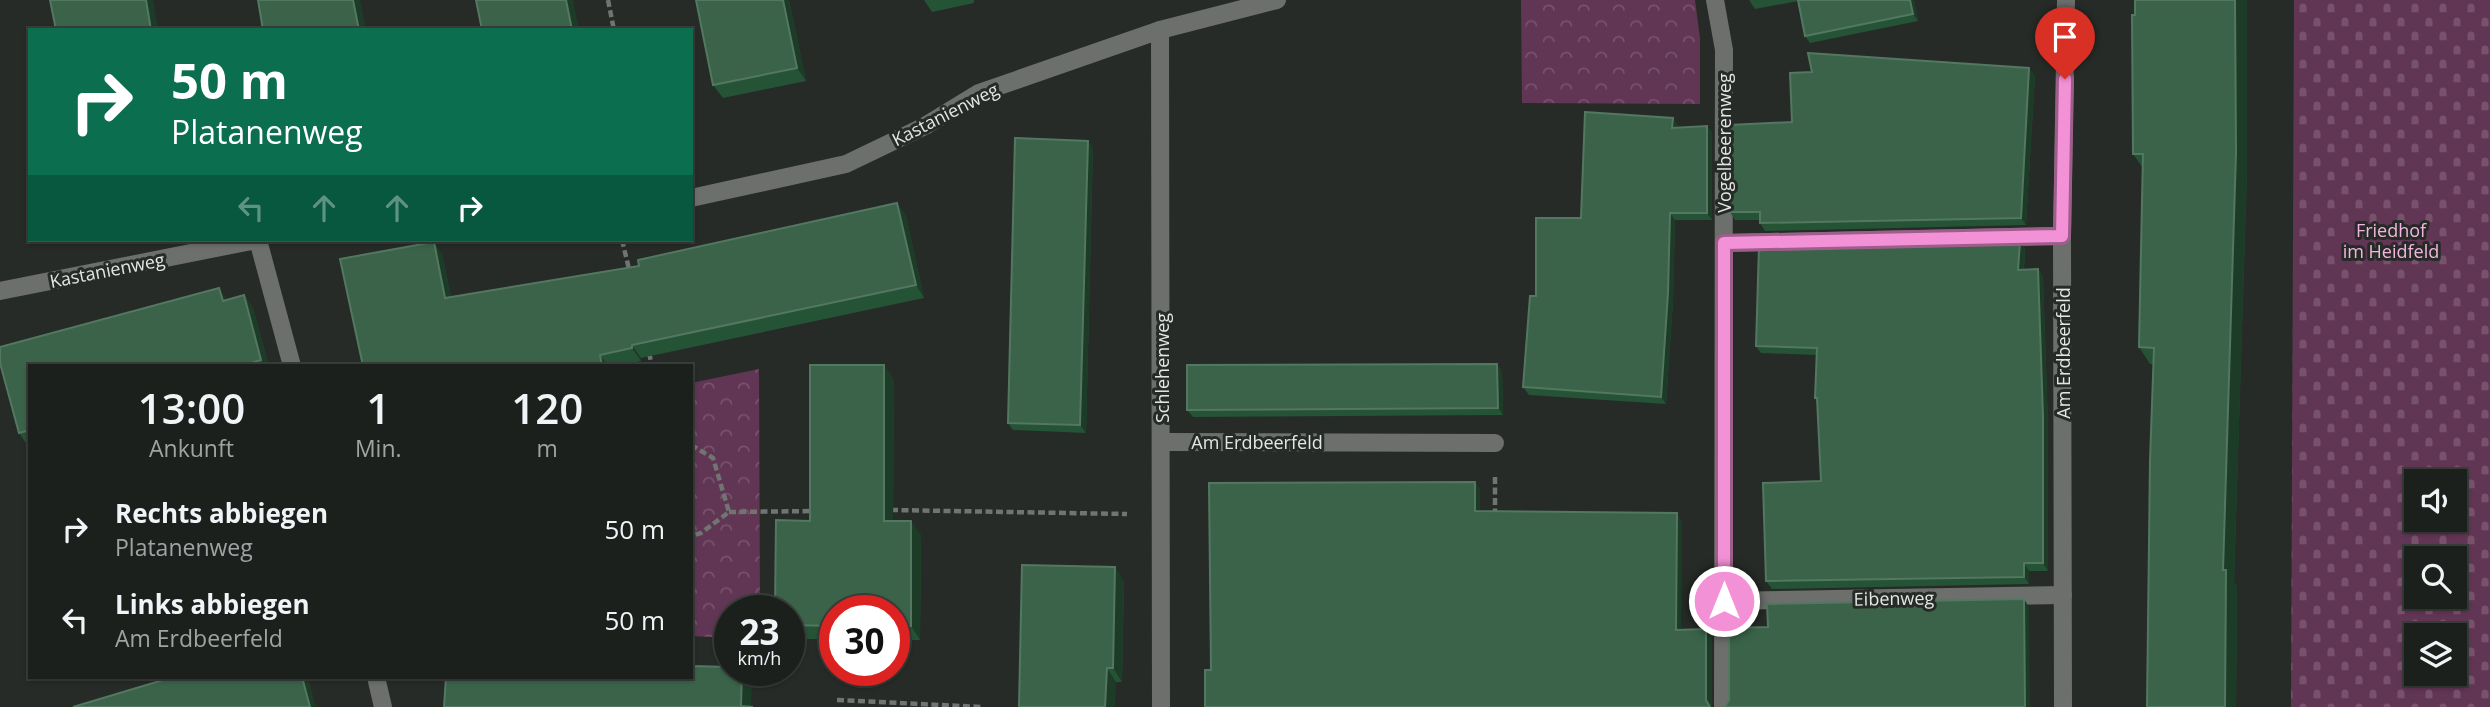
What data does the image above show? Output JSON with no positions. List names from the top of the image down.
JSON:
{
  "streets": {
    "street": [
      "Kastanienweg",
      "Vogelbeerenweg",
      "Am Erdbeerfeld",
      "Schlehenweg",
      "Eibenweg"
    ]
  },
  "crossings": [
    ["Kastanienweg", "Schlehenweg"],
    ["Vogelbeerenweg", "Eibenweg"],
    ["Am Erdbeerfeld", "Schlehenweg"],
    ["Am Erdbeerfeld", "Eibenweg"]
  ],
  "parks": ["Friedhof im Heidfeld"],
  "page": {
    "turn": ["50 m", "Platanenweg"],
    "eta": [
      "13:00",
      "Ankunft",
      "1",
      "Min.",
      "120",
      "m"
    ],
    "list": [
      {
        "name": "Rechts abbiegen",
        "note": "Platanenweg",
        "value": "50 m"
      },
      {
        "name": "Links abbiegen",
        "note": "Am Erdbeerfeld",
        "value": "50 m"
      }
    ],
    "speed": "23 km/h",
    "limit": "30"
  }
}
